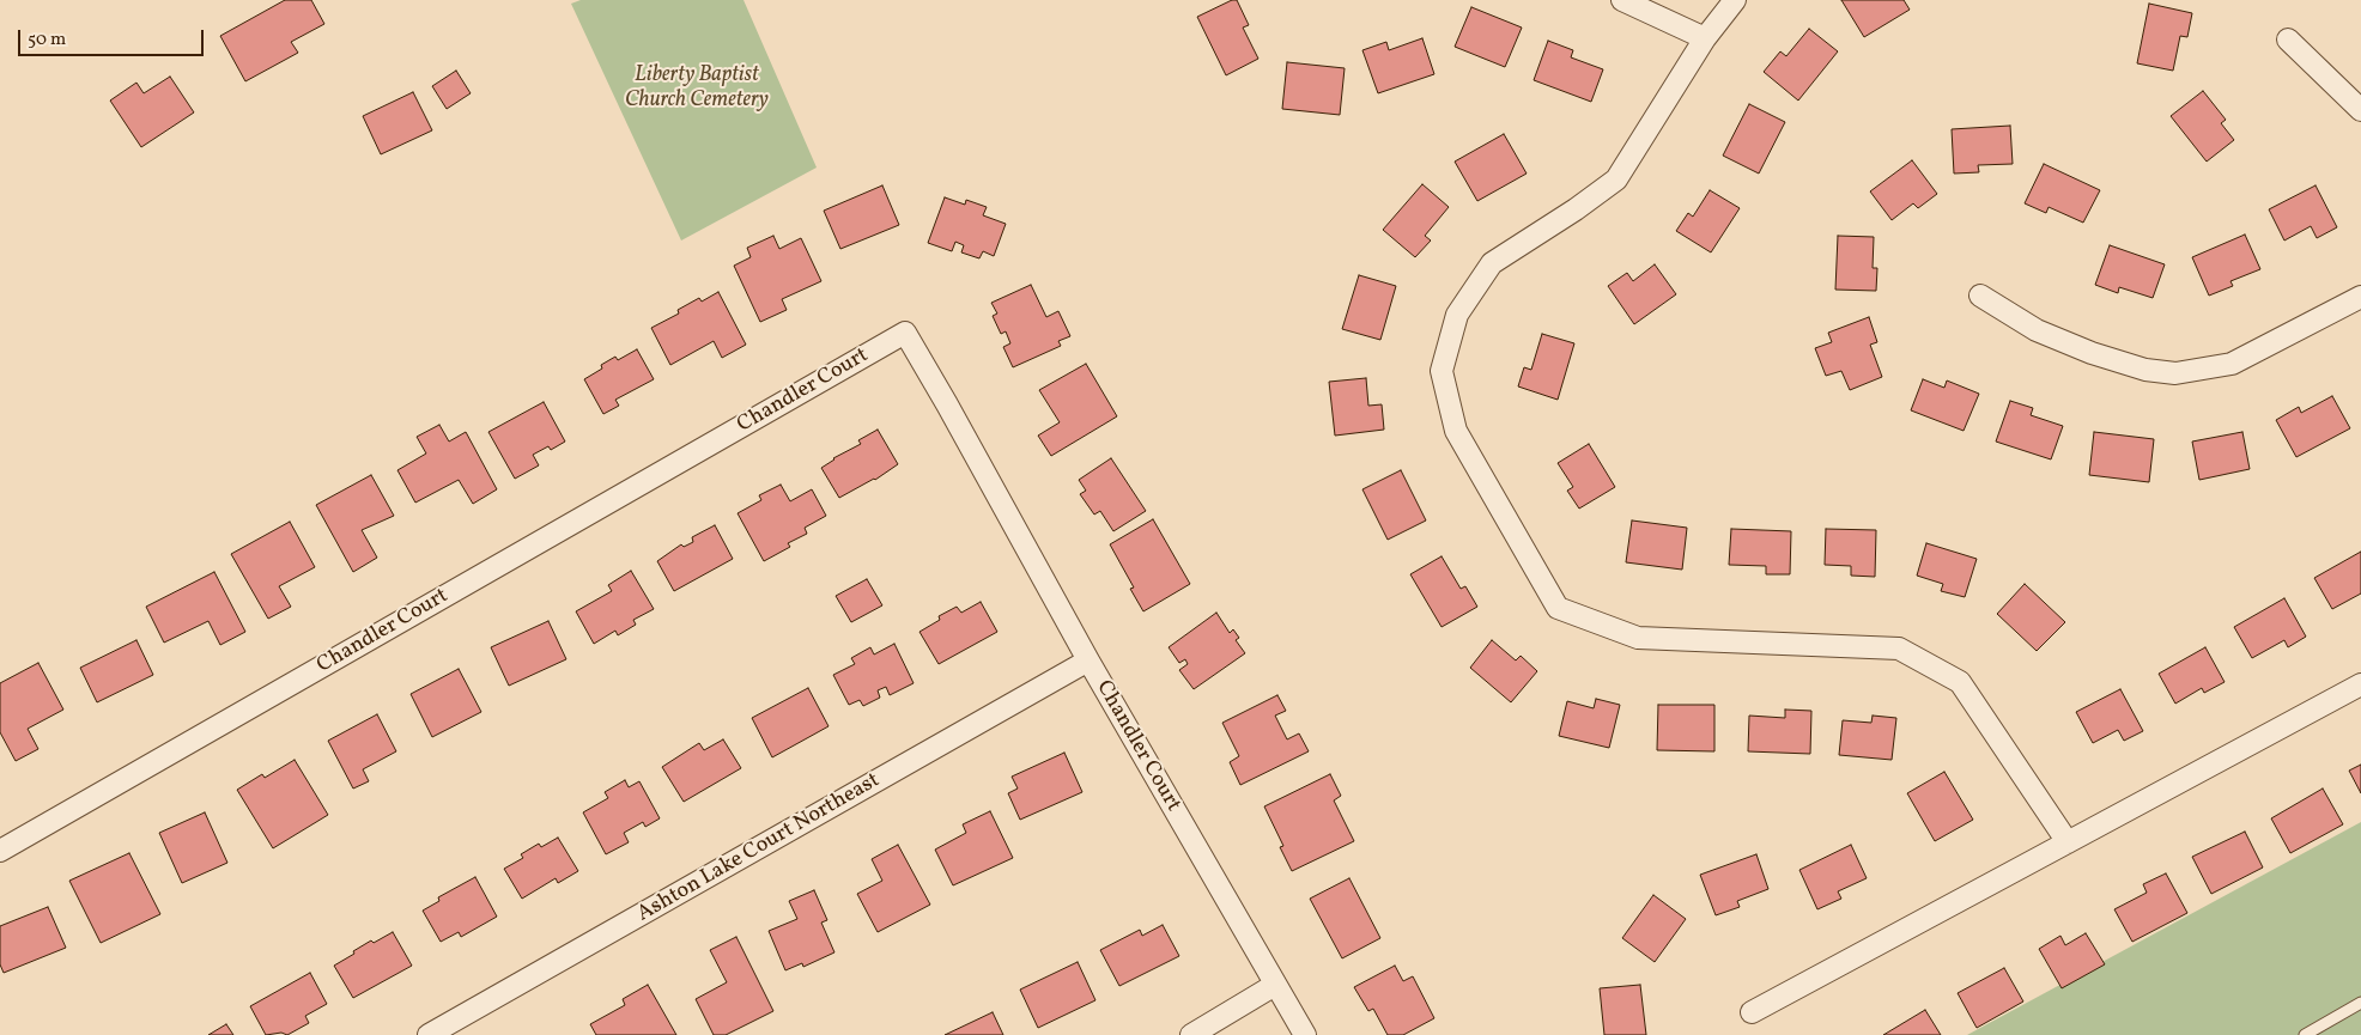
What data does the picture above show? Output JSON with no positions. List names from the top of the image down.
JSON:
{
  "streets": {
    "street": ["Chandler Court", "Ashton Lake Court Northeast"]
  },
  "crossings": [
    ["Chandler Court", "Ashton Lake Court Northeast"]
  ],
  "parks": ["Liberty Baptist Church Cemetery"],
  "scale_bar": "50 m"
}
